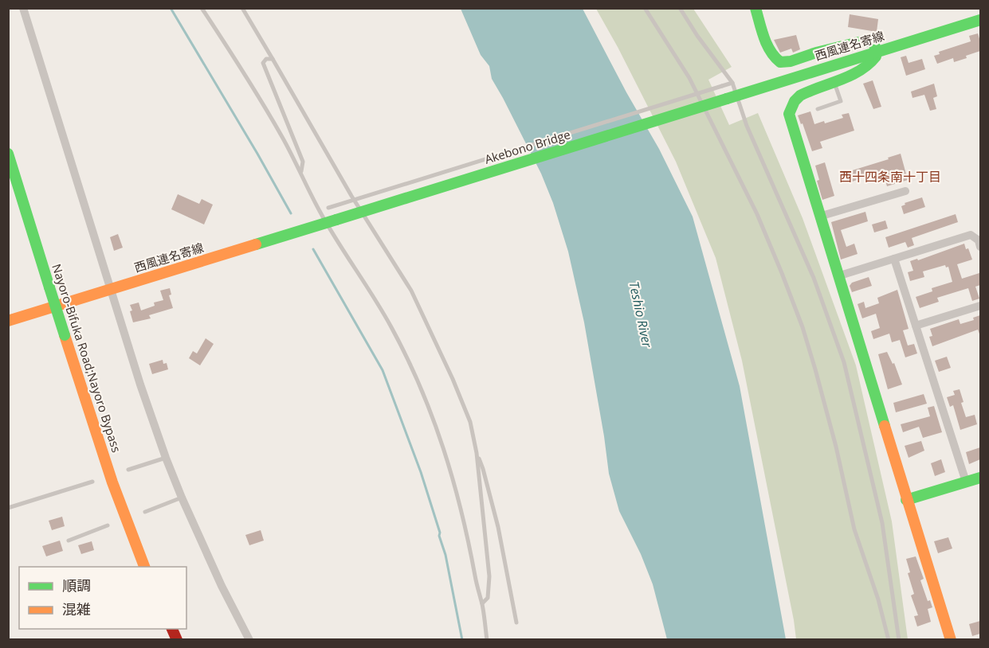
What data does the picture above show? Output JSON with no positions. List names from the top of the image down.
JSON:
{
  "streets": {
    "main road": ["西風連名寄線", "Akebono Bridge", "Nayoro-Bifuka Road;Nayoro Bypass"]
  },
  "crossings": [
    ["西風連名寄線", "Akebono Bridge"]
  ],
  "districts": ["西十四条南十丁目"],
  "water": ["Teshio River"],
  "legend": ["順調", "混雑"]
}
